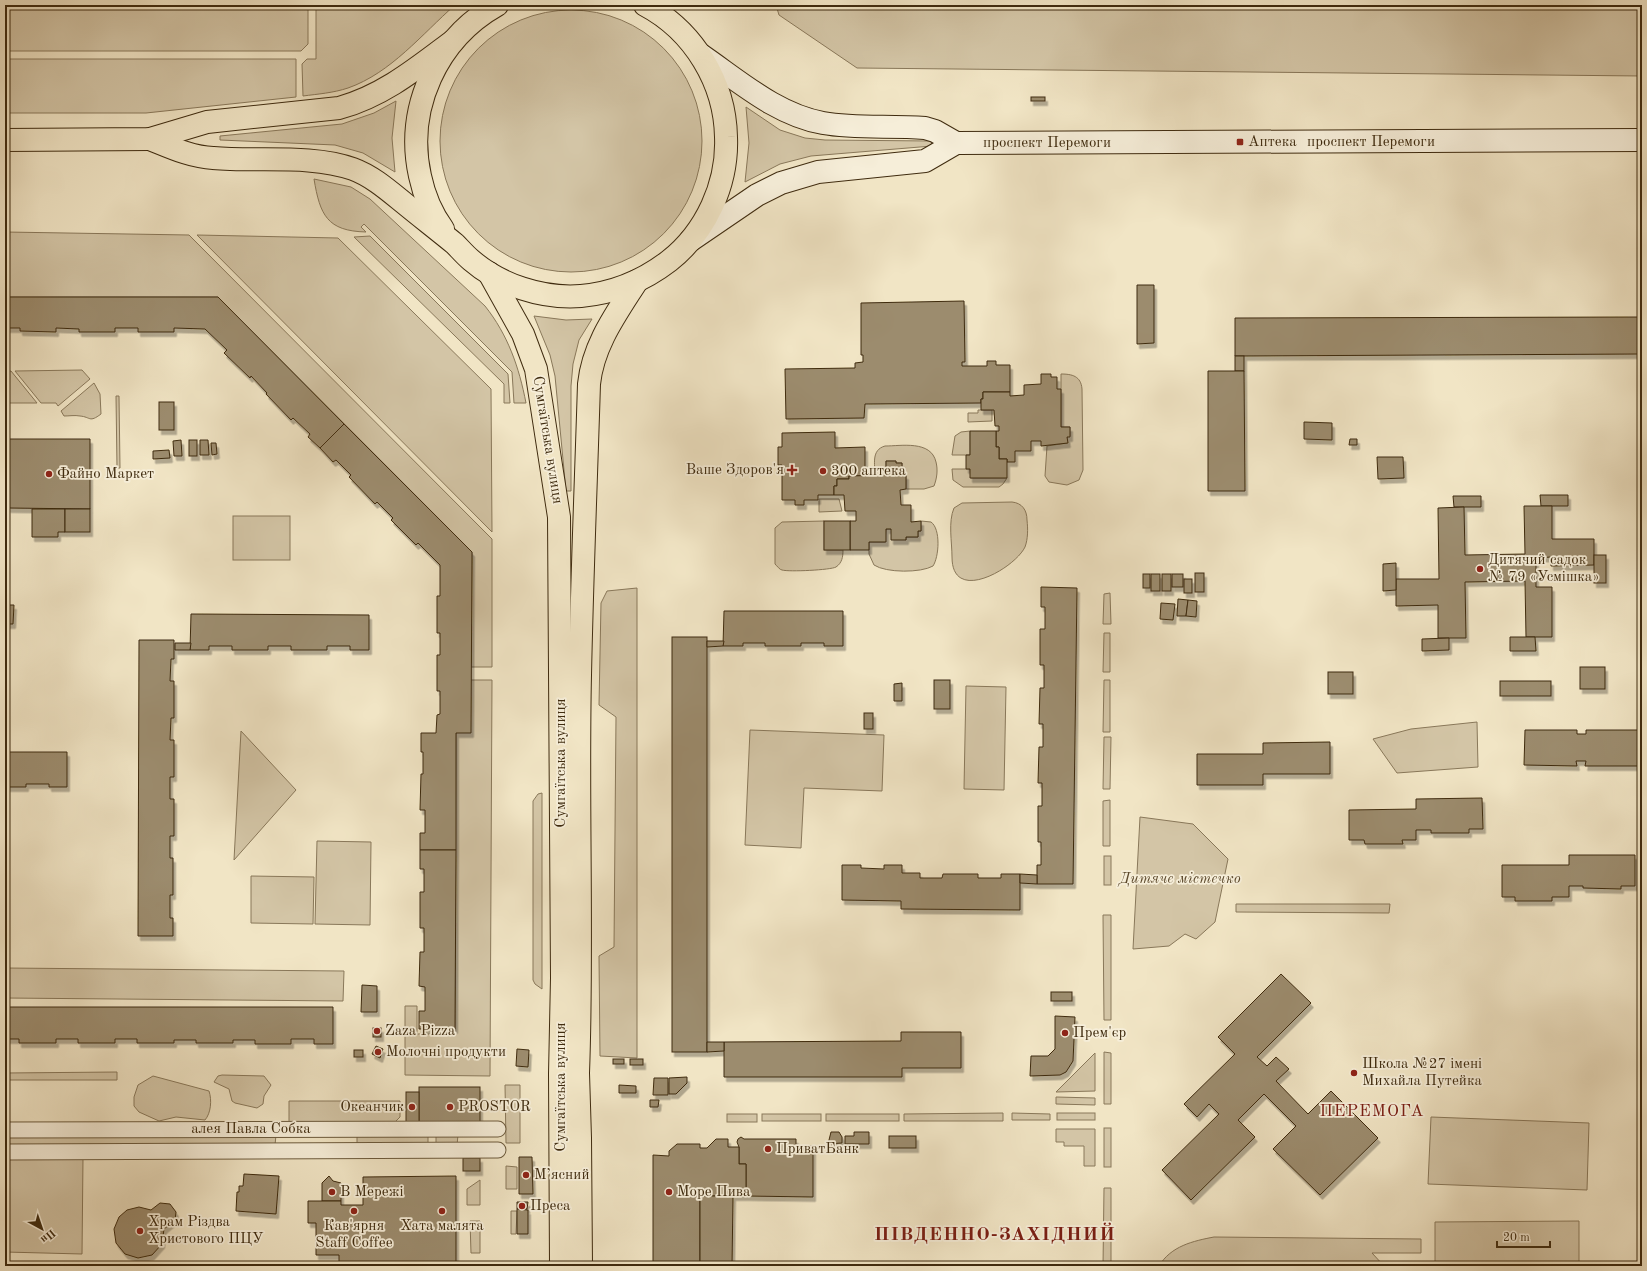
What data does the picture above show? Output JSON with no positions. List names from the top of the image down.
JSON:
{
  "streets": {
    "main road": ["проспект Перемоги", "Сумгаїтська вулиця"],
    "street": ["алея Павла Собка"]
  },
  "districts": ["ПЕРЕМОГА", "ПІВДЕННО-ЗАХІДНИЙ"],
  "parks": ["Дитяче містечко"],
  "places": {
    "transit": ["Аптека"],
    "health": ["Ваше Здоров'я"],
    "other": [
      "300 аптека",
      "Файно Маркет",
      "Дитячий садок № 79 «Усмішка»",
      "Zaza Pizza",
      "Прем'єр",
      "Молочні продукти",
      "Школа №27 імені Михайла Путейка",
      "Океанчик",
      "PROSTOR",
      "ПриватБанк",
      "М’ясний",
      "В Мережі",
      "Море Пива",
      "Преса",
      "Кав'ярня Staff Coffee",
      "Хата малята",
      "Храм Різдва Христового ПЦУ"
    ]
  },
  "scale_bar": "20 m",
  "north": "bottom right"
}
